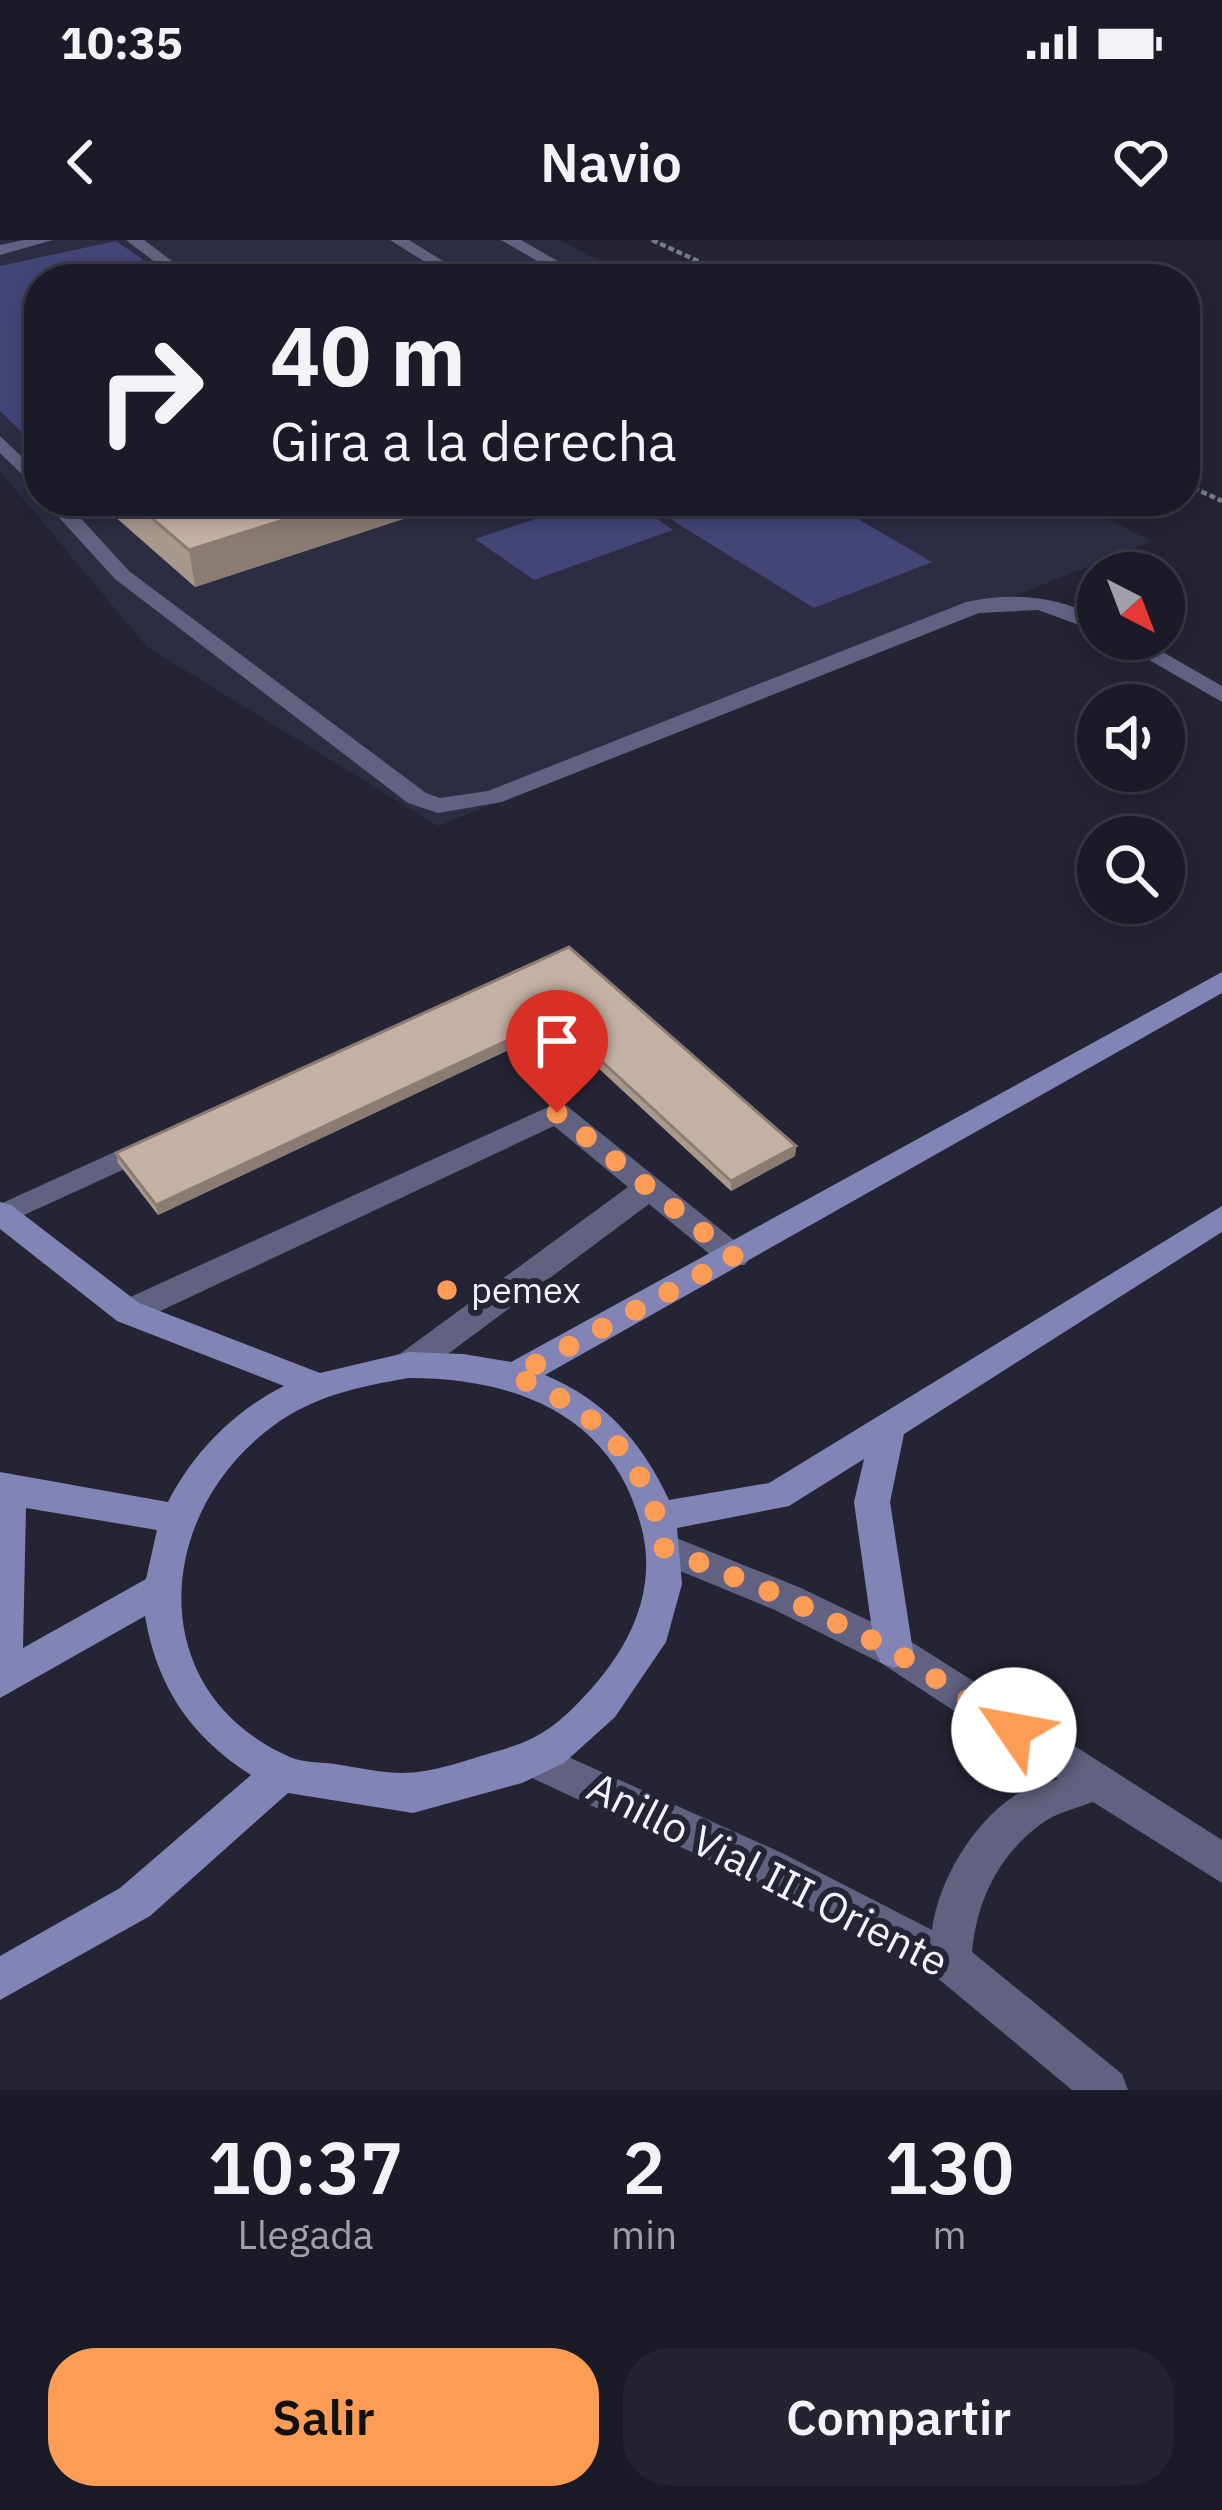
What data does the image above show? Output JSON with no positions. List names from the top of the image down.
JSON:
{
  "streets": {
    "street": ["Anillo Vial III Oriente"]
  },
  "places": ["pemex"],
  "north": "bottom right",
  "page": {
    "status": "10:35",
    "header": "Navio",
    "turn": ["40 m", "Gira a la derecha"],
    "eta": [
      "10:37",
      "Llegada",
      "2",
      "min",
      "130",
      "m"
    ],
    "buttons": ["Salir", "Compartir"]
  }
}
